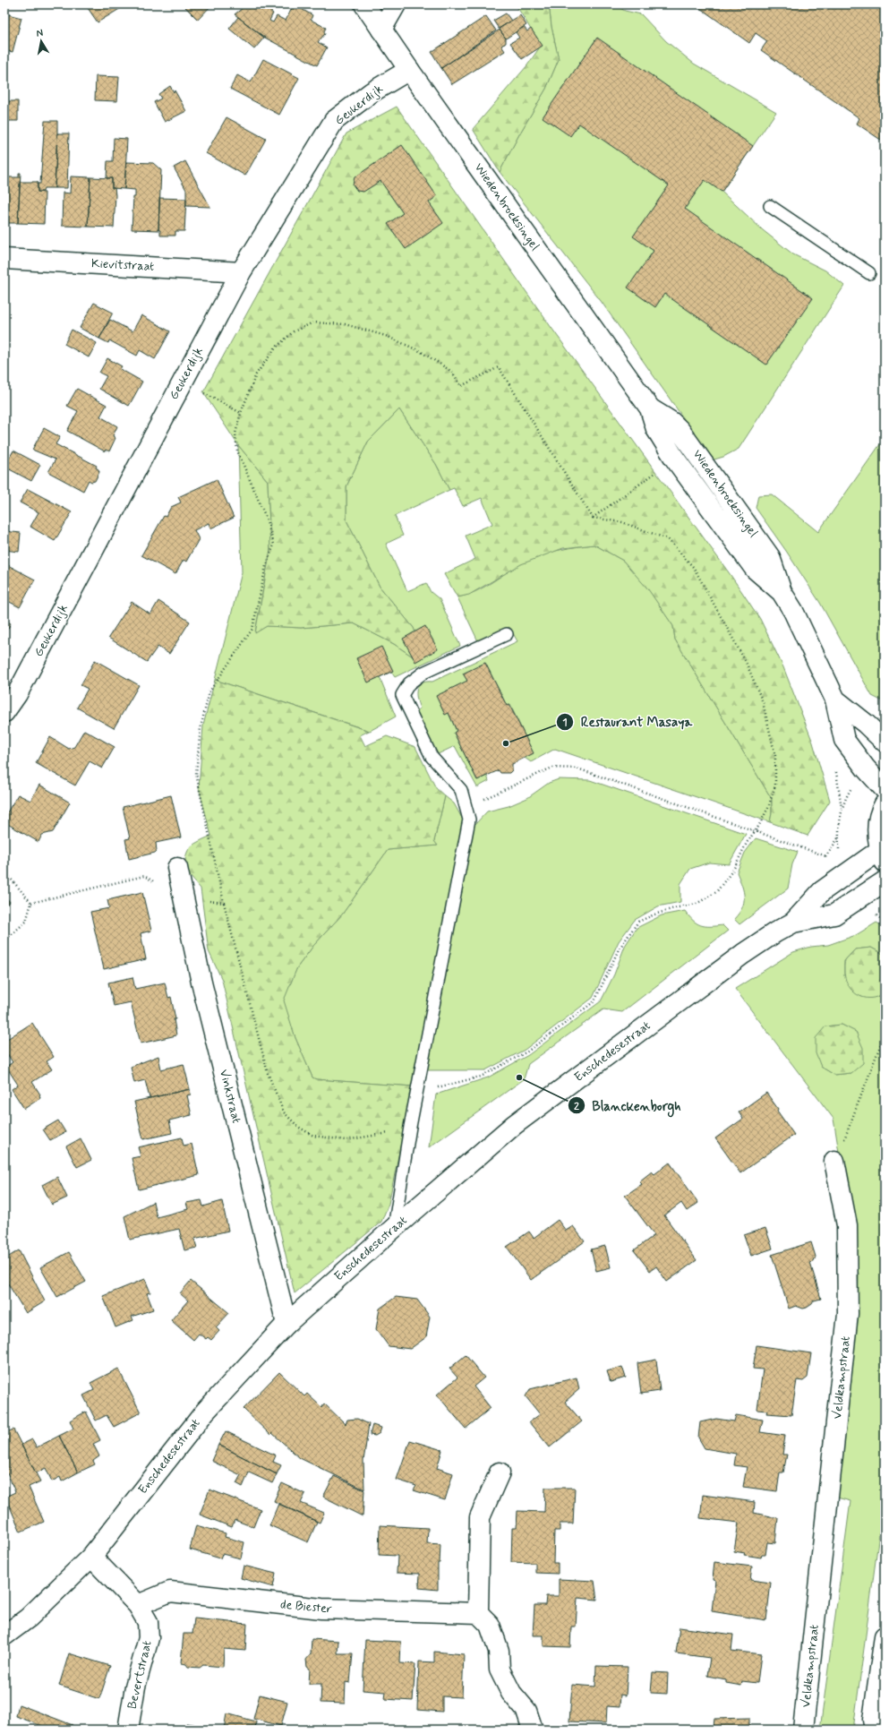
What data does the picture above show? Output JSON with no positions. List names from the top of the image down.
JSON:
{
  "streets": {
    "street": [
      "Geukerdijk",
      "Wiedenbroeksingel",
      "Kievitstraat",
      "Enschedesestraat",
      "Vinkstraat",
      "Veldkampstraat",
      "de Biester",
      "Bevertstraat"
    ]
  },
  "crossings": [
    ["Geukerdijk", "Wiedenbroeksingel"],
    ["Geukerdijk", "Kievitstraat"],
    ["Enschedesestraat", "Vinkstraat"],
    ["Enschedesestraat", "Bevertstraat"],
    ["de Biester", "Bevertstraat"]
  ],
  "places": ["Restaurant Masaya", "Blanckenborgh"],
  "north": "top"
}
